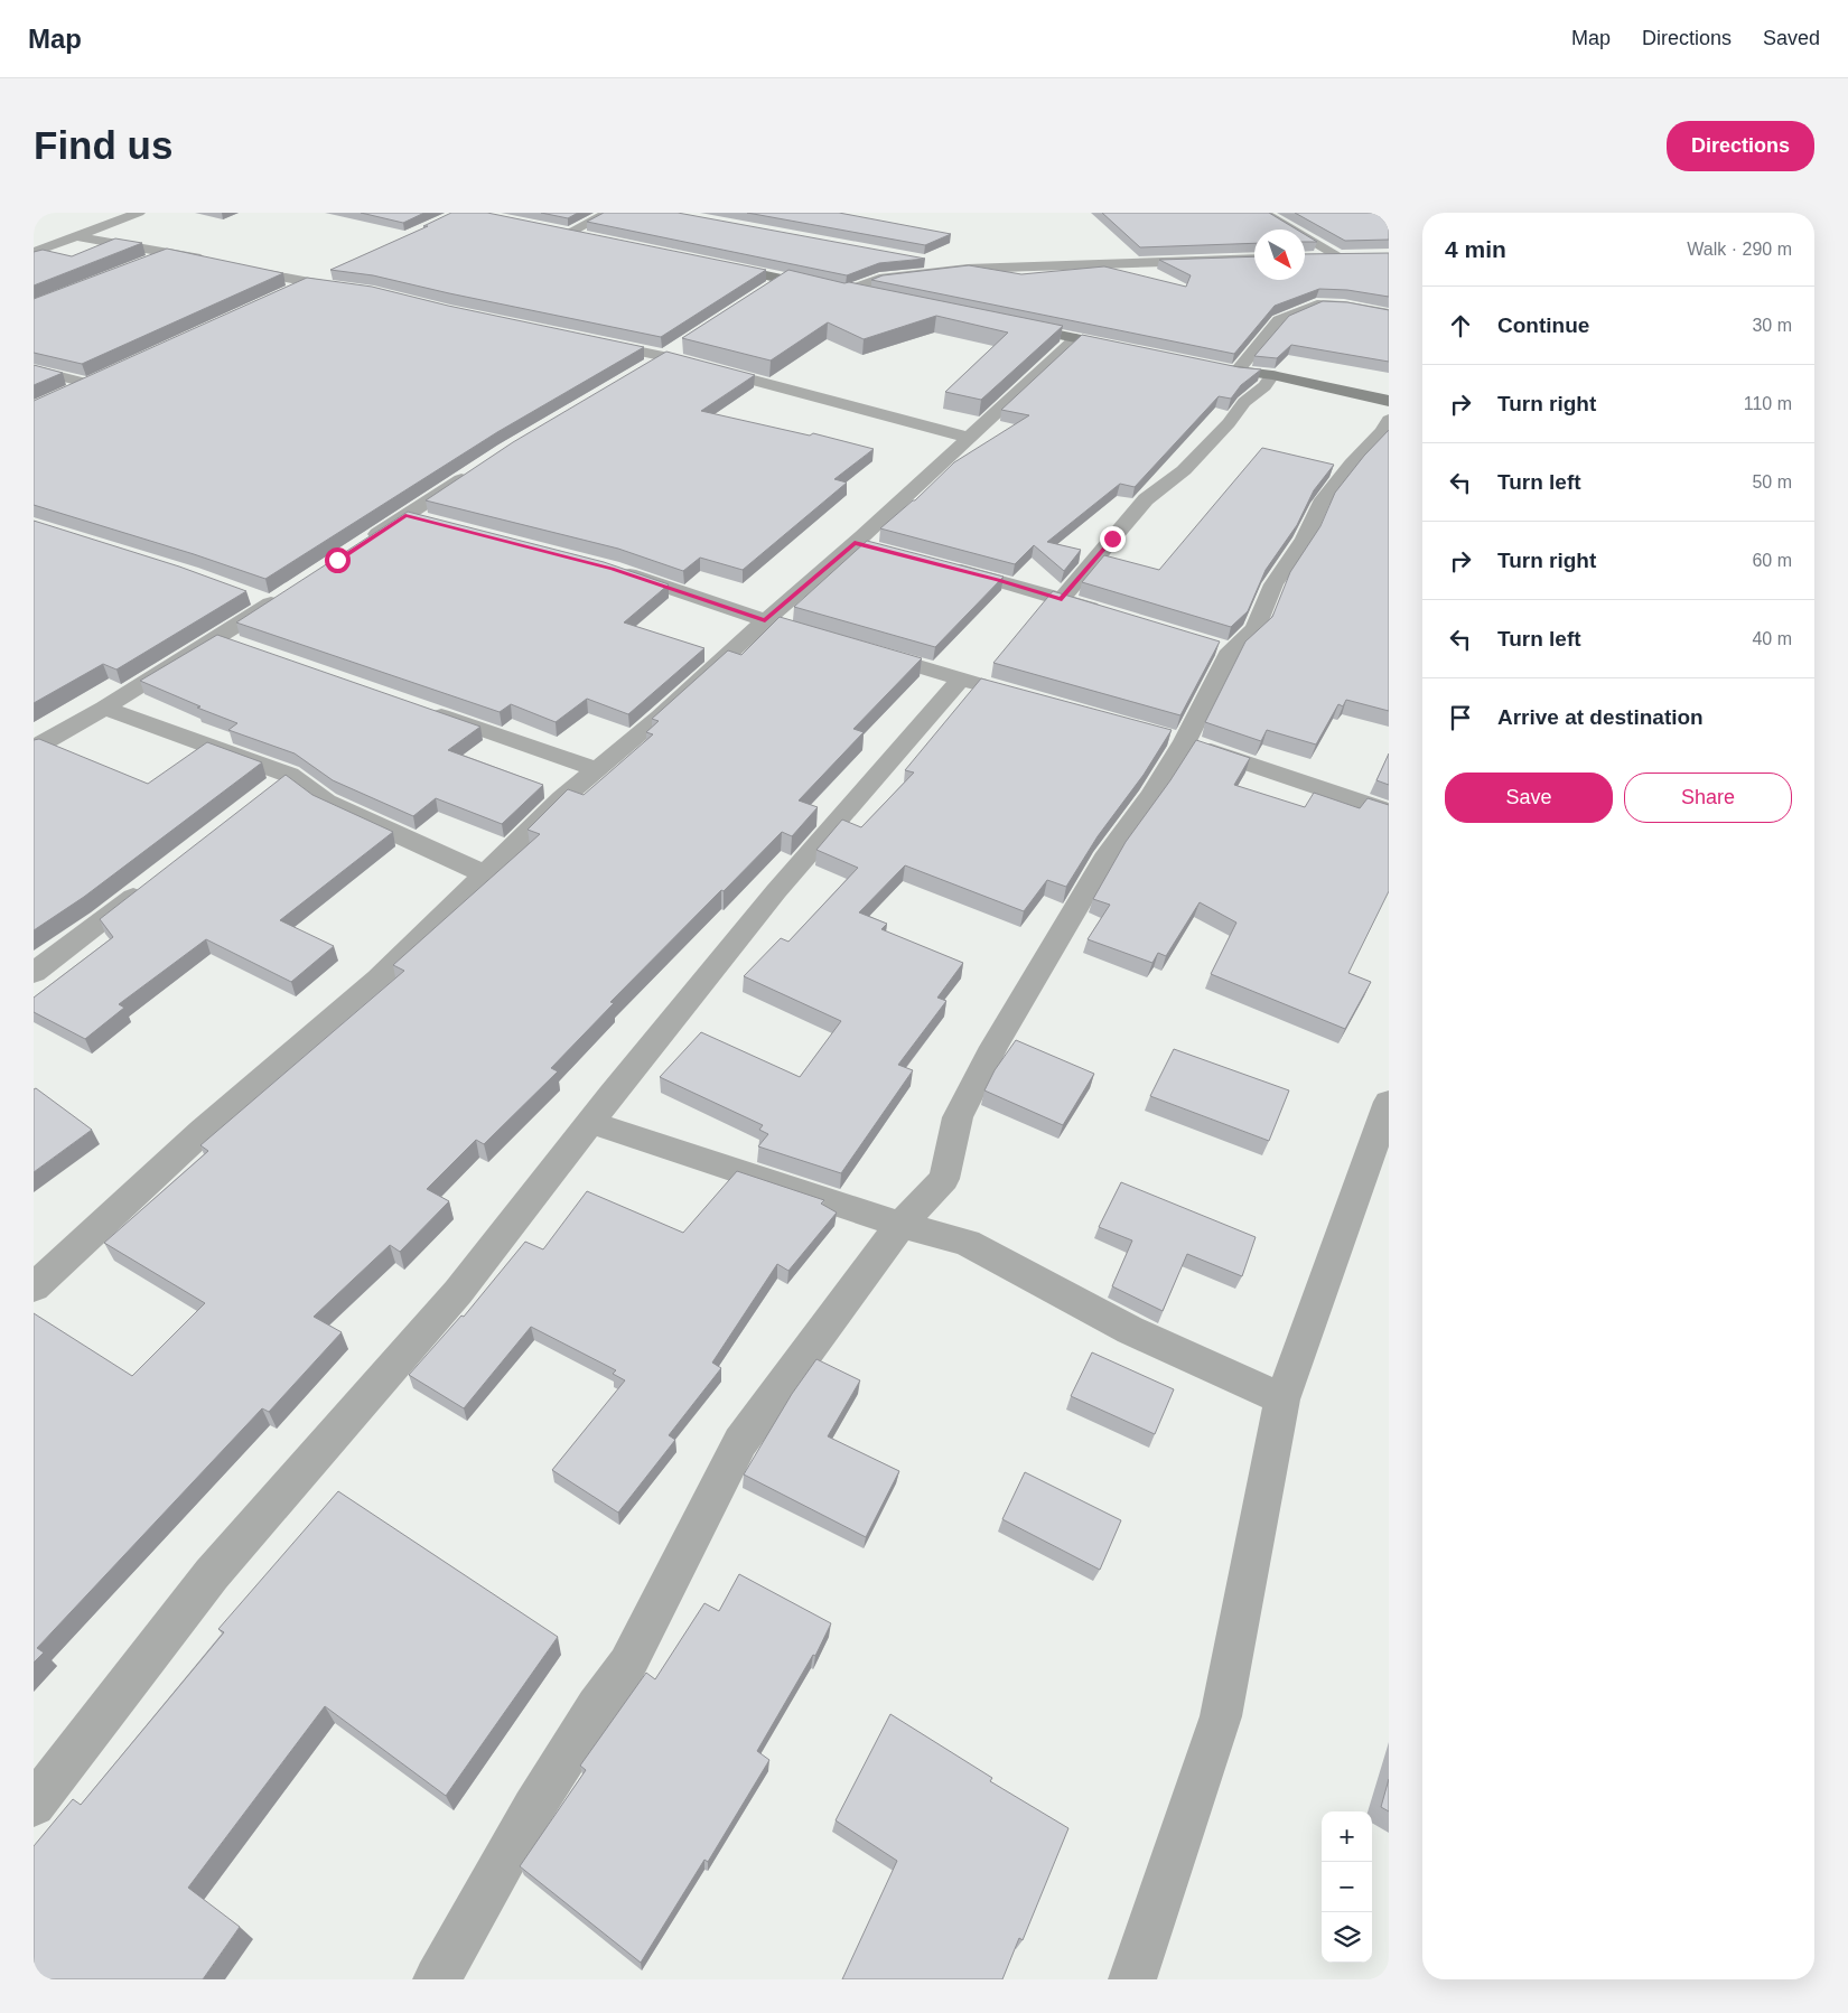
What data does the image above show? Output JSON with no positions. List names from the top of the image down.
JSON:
{
  "north": "bottom right",
  "page": {
    "header": "Map",
    "nav": ["Map", "Directions", "Saved"],
    "buttons": [
      "Directions",
      ["Save", "Share"]
    ],
    "title": "Find us",
    "heading": ["4 min", "Walk · 290 m"],
    "list": [
      ["Continue", "30 m"],
      ["Turn right", "110 m"],
      ["Turn left", "50 m"],
      ["Turn right", "60 m"],
      ["Turn left", "40 m"],
      "Arrive at destination"
    ],
    "map_buttons": ["+", "−"]
  }
}
